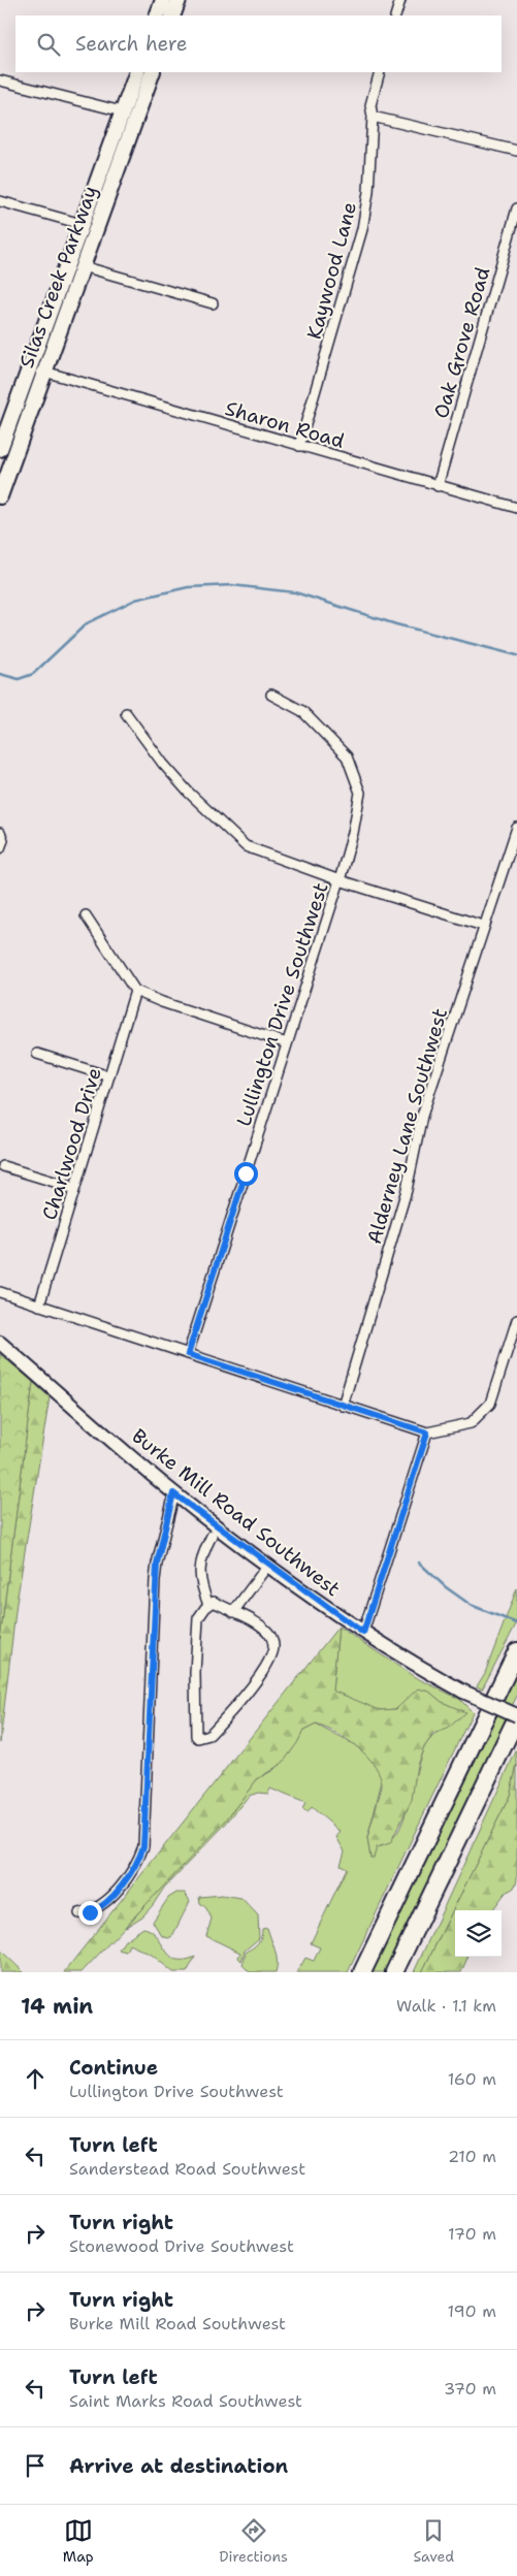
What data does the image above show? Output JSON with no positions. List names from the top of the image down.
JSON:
{
  "streets": {
    "main road": ["Silas Creek Parkway"],
    "street": [
      "Kaywood Lane",
      "Oak Grove Road",
      "Sharon Road",
      "Lullington Drive Southwest",
      "Alderney Lane Southwest",
      "Charlwood Drive",
      "Burke Mill Road Southwest"
    ]
  },
  "crossings": [
    ["Kaywood Lane", "Sharon Road"],
    ["Silas Creek Parkway", "Sharon Road"],
    ["Oak Grove Road", "Sharon Road"]
  ],
  "page": {
    "search": "Search here",
    "heading": ["14 min", "Walk · 1.1 km"],
    "list": [
      ["Continue", "Lullington Drive Southwest", "160 m"],
      ["Turn left", "Sanderstead Road Southwest", "210 m"],
      ["Turn right", "Stonewood Drive Southwest", "170 m"],
      ["Turn right", "Burke Mill Road Southwest", "190 m"],
      ["Turn left", "Saint Marks Road Southwest", "370 m"],
      "Arrive at destination"
    ],
    "nav": ["Map", "Directions", "Saved"]
  }
}
